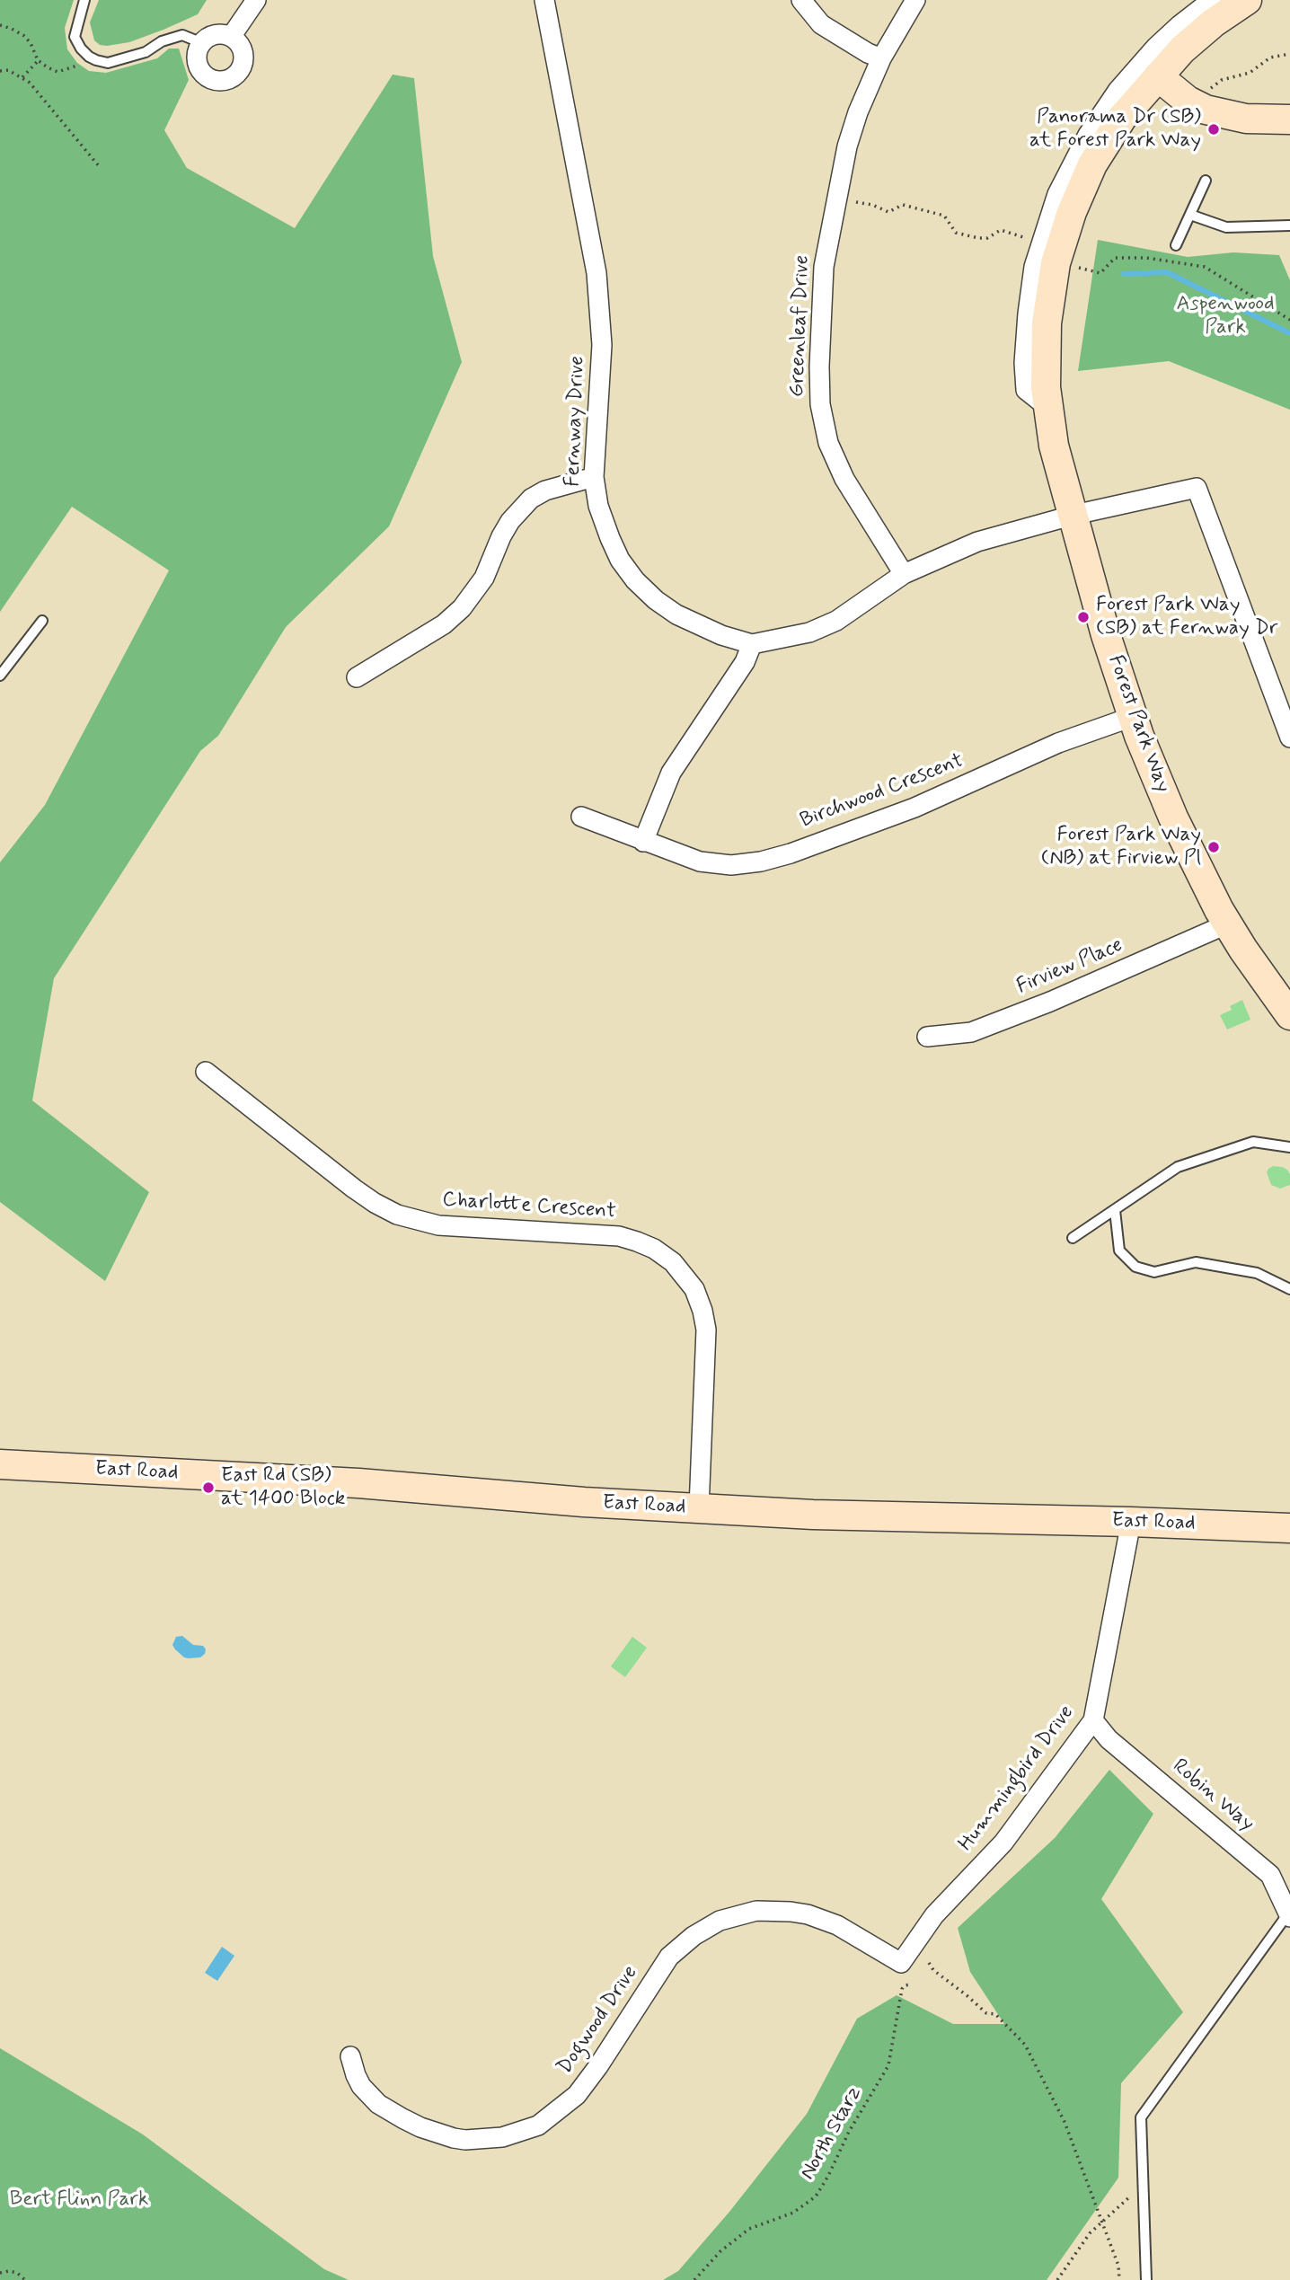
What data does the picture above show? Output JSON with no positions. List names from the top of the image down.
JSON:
{
  "streets": {
    "street": [
      "Greenleaf Drive",
      "Fernway Drive",
      "Forest Park Way",
      "Birchwood Crescent",
      "Firview Place",
      "Charlotte Crescent",
      "East Road",
      "Hummingbird Drive",
      "Robin Way",
      "Dogwood Drive"
    ],
    "path": ["North Starz"]
  },
  "crossings": [
    ["Greenleaf Drive", "Fernway Drive"],
    ["Fernway Drive", "Forest Park Way"],
    ["Forest Park Way", "Birchwood Crescent"],
    ["Forest Park Way", "Firview Place"],
    ["Charlotte Crescent", "East Road"],
    ["East Road", "Hummingbird Drive"],
    ["Hummingbird Drive", "Robin Way"],
    ["Hummingbird Drive", "Dogwood Drive"]
  ],
  "parks": ["Aspenwood Park", "Bert Flinn Park"],
  "places": [
    "Panorama Dr (SB) at Forest Park Way",
    "Forest Park Way (SB) at Fernway Dr",
    "Forest Park Way (NB) at Firview Pl",
    "East Rd (SB) at 1400 Block"
  ]
}
